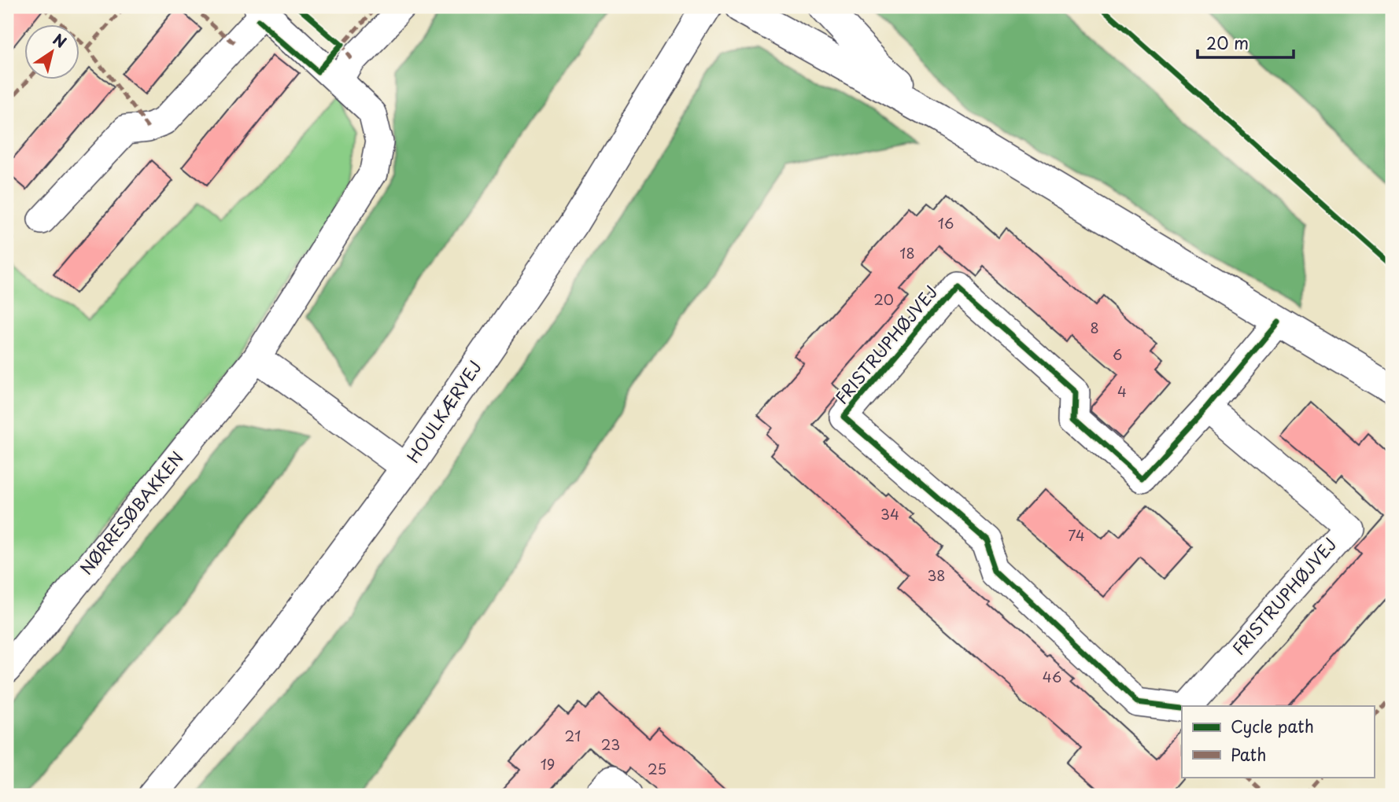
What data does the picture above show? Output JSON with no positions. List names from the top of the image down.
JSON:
{
  "streets": {
    "street": ["FRISTRUPHØJVEJ", "HOULKÆRVEJ", "NØRRESØBAKKEN"]
  },
  "house_numbers": [
    "16",
    "18",
    "20",
    "8",
    "6",
    "4",
    "34",
    "74",
    "38",
    "46",
    "21",
    "23",
    "19",
    "25"
  ],
  "legend": ["Cycle path", "Path"],
  "scale_bar": "20 m",
  "north": "top right"
}
